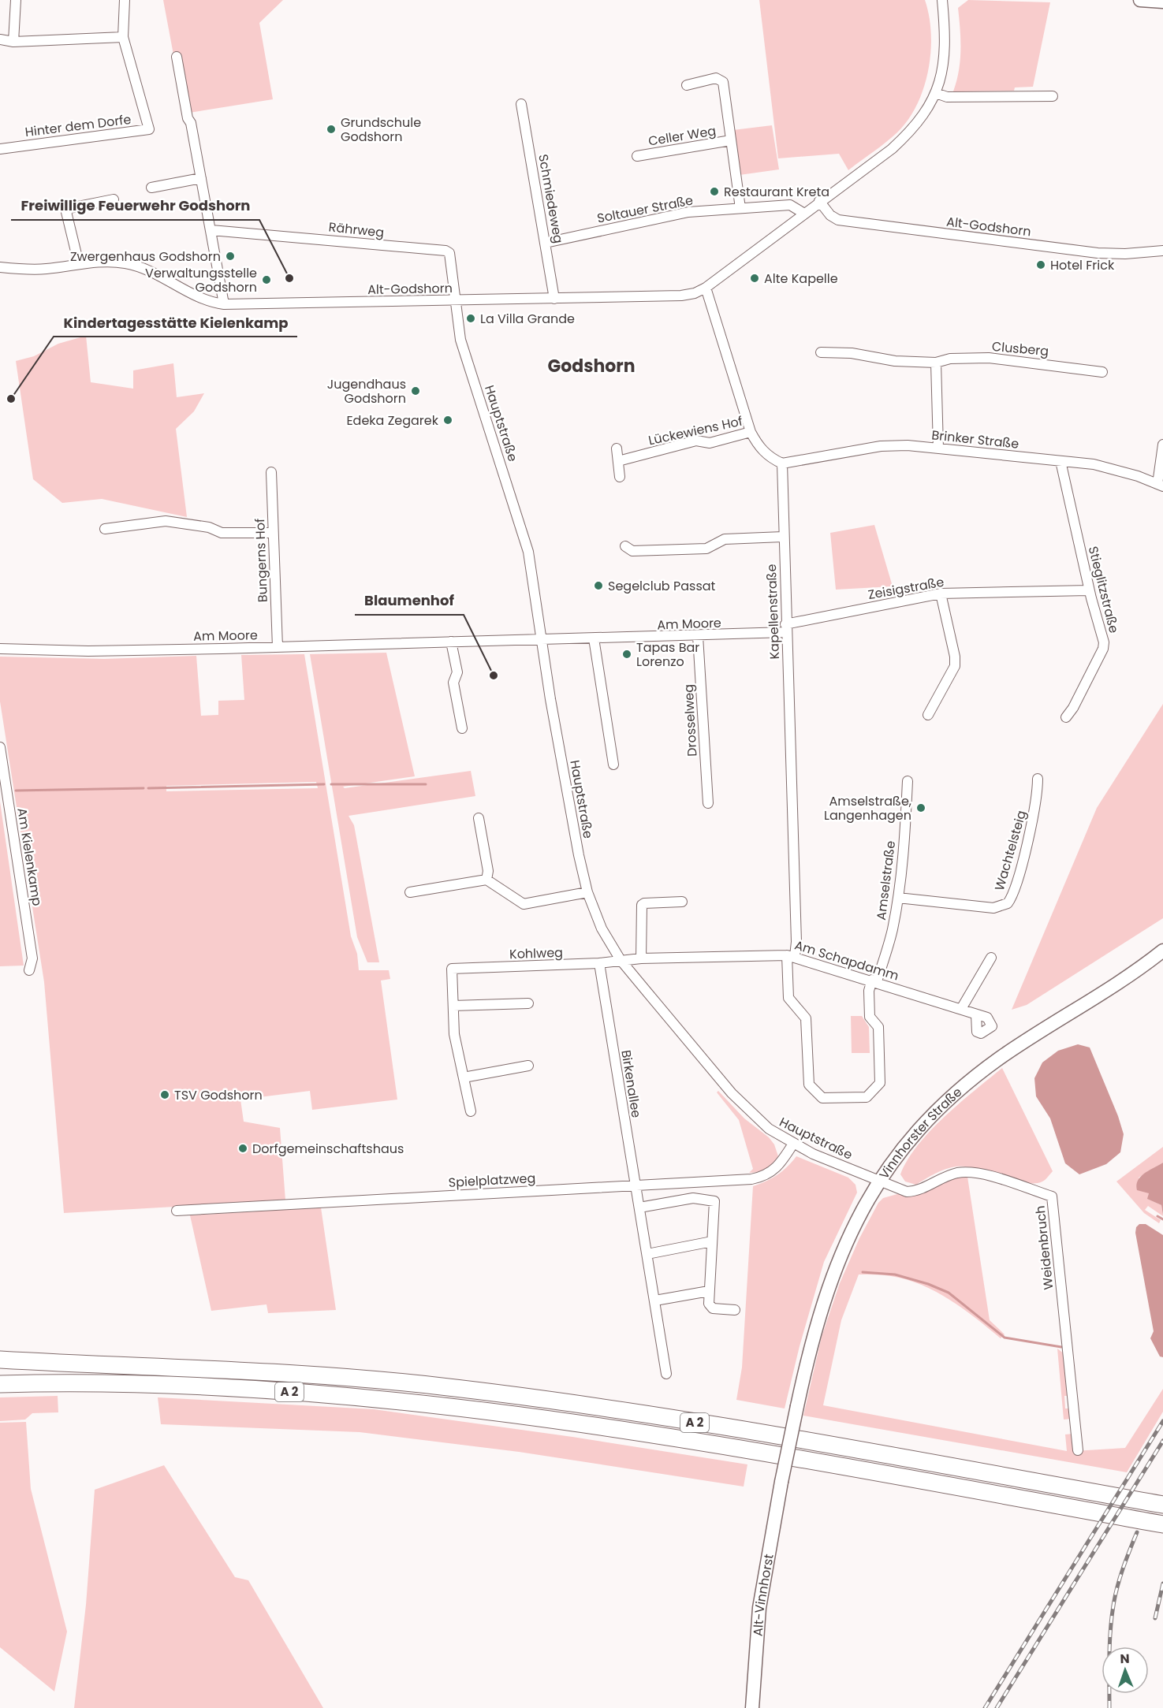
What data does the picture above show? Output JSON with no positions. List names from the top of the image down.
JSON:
{
  "streets": {
    "highway": ["A 2"],
    "street": [
      "Hinter dem Dorfe",
      "Celler Weg",
      "Schmiedeweg",
      "Soltauer Straße",
      "Alt-Godshorn",
      "Rährweg",
      "Clusberg",
      "Hauptstraße",
      "Lückewiens Hof",
      "Brinker Straße",
      "Bungerns Hof",
      "Zeisigstraße",
      "Stieglitzstraße",
      "Kapellenstraße",
      "Am Moore",
      "Drosselweg",
      "Wachtelsteig",
      "Am Kielenkamp",
      "Amselstraße",
      "Kohlweg",
      "Am Schapdamm",
      "Birkenallee",
      "Vinnhorster Straße",
      "Spielplatzweg",
      "Weidenbruch",
      "Alt-Vinnhorst"
    ]
  },
  "crossings": [
    ["Schmiedeweg", "Soltauer Straße"],
    ["Schmiedeweg", "Alt-Godshorn"],
    ["Soltauer Straße", "Alt-Godshorn"],
    ["Alt-Godshorn", "Rährweg"],
    ["Alt-Godshorn", "Hauptstraße"],
    ["Rährweg", "Hauptstraße"],
    ["Hauptstraße", "Am Moore"],
    ["Hauptstraße", "Kohlweg"],
    ["Hauptstraße", "Am Schapdamm"],
    ["Hauptstraße", "Vinnhorster Straße"],
    ["Hauptstraße", "Spielplatzweg"],
    ["Hauptstraße", "Weidenbruch"],
    ["Brinker Straße", "Stieglitzstraße"],
    ["Brinker Straße", "Kapellenstraße"],
    ["Bungerns Hof", "Am Moore"],
    ["Zeisigstraße", "Stieglitzstraße"],
    ["Zeisigstraße", "Kapellenstraße"],
    ["Zeisigstraße", "Am Moore"],
    ["Kapellenstraße", "Am Moore"],
    ["Kapellenstraße", "Amselstraße"],
    ["Kapellenstraße", "Am Schapdamm"],
    ["Am Moore", "Drosselweg"],
    ["Wachtelsteig", "Amselstraße"],
    ["Amselstraße", "Am Schapdamm"],
    ["Kohlweg", "Am Schapdamm"],
    ["Kohlweg", "Birkenallee"],
    ["Birkenallee", "Spielplatzweg"],
    ["Vinnhorster Straße", "Weidenbruch"],
    ["Vinnhorster Straße", "Alt-Vinnhorst"]
  ],
  "districts": ["Godshorn"],
  "places": [
    "Grundschule Godshorn",
    "Restaurant Kreta",
    "Zwergenhaus Godshorn",
    "Hotel Frick",
    "Freiwillige Feuerwehr Godshorn",
    "Alte Kapelle",
    "Verwaltungsstelle Godshorn",
    "La Villa Grande",
    "Jugendhaus Godshorn",
    "Kindertagesstätte Kielenkamp",
    "Edeka Zegarek",
    "Segelclub Passat",
    "Tapas Bar Lorenzo",
    "Blaumenhof",
    "Amselstraße, Langenhagen",
    "TSV Godshorn",
    "Dorfgemeinschaftshaus"
  ],
  "north": "top"
}
